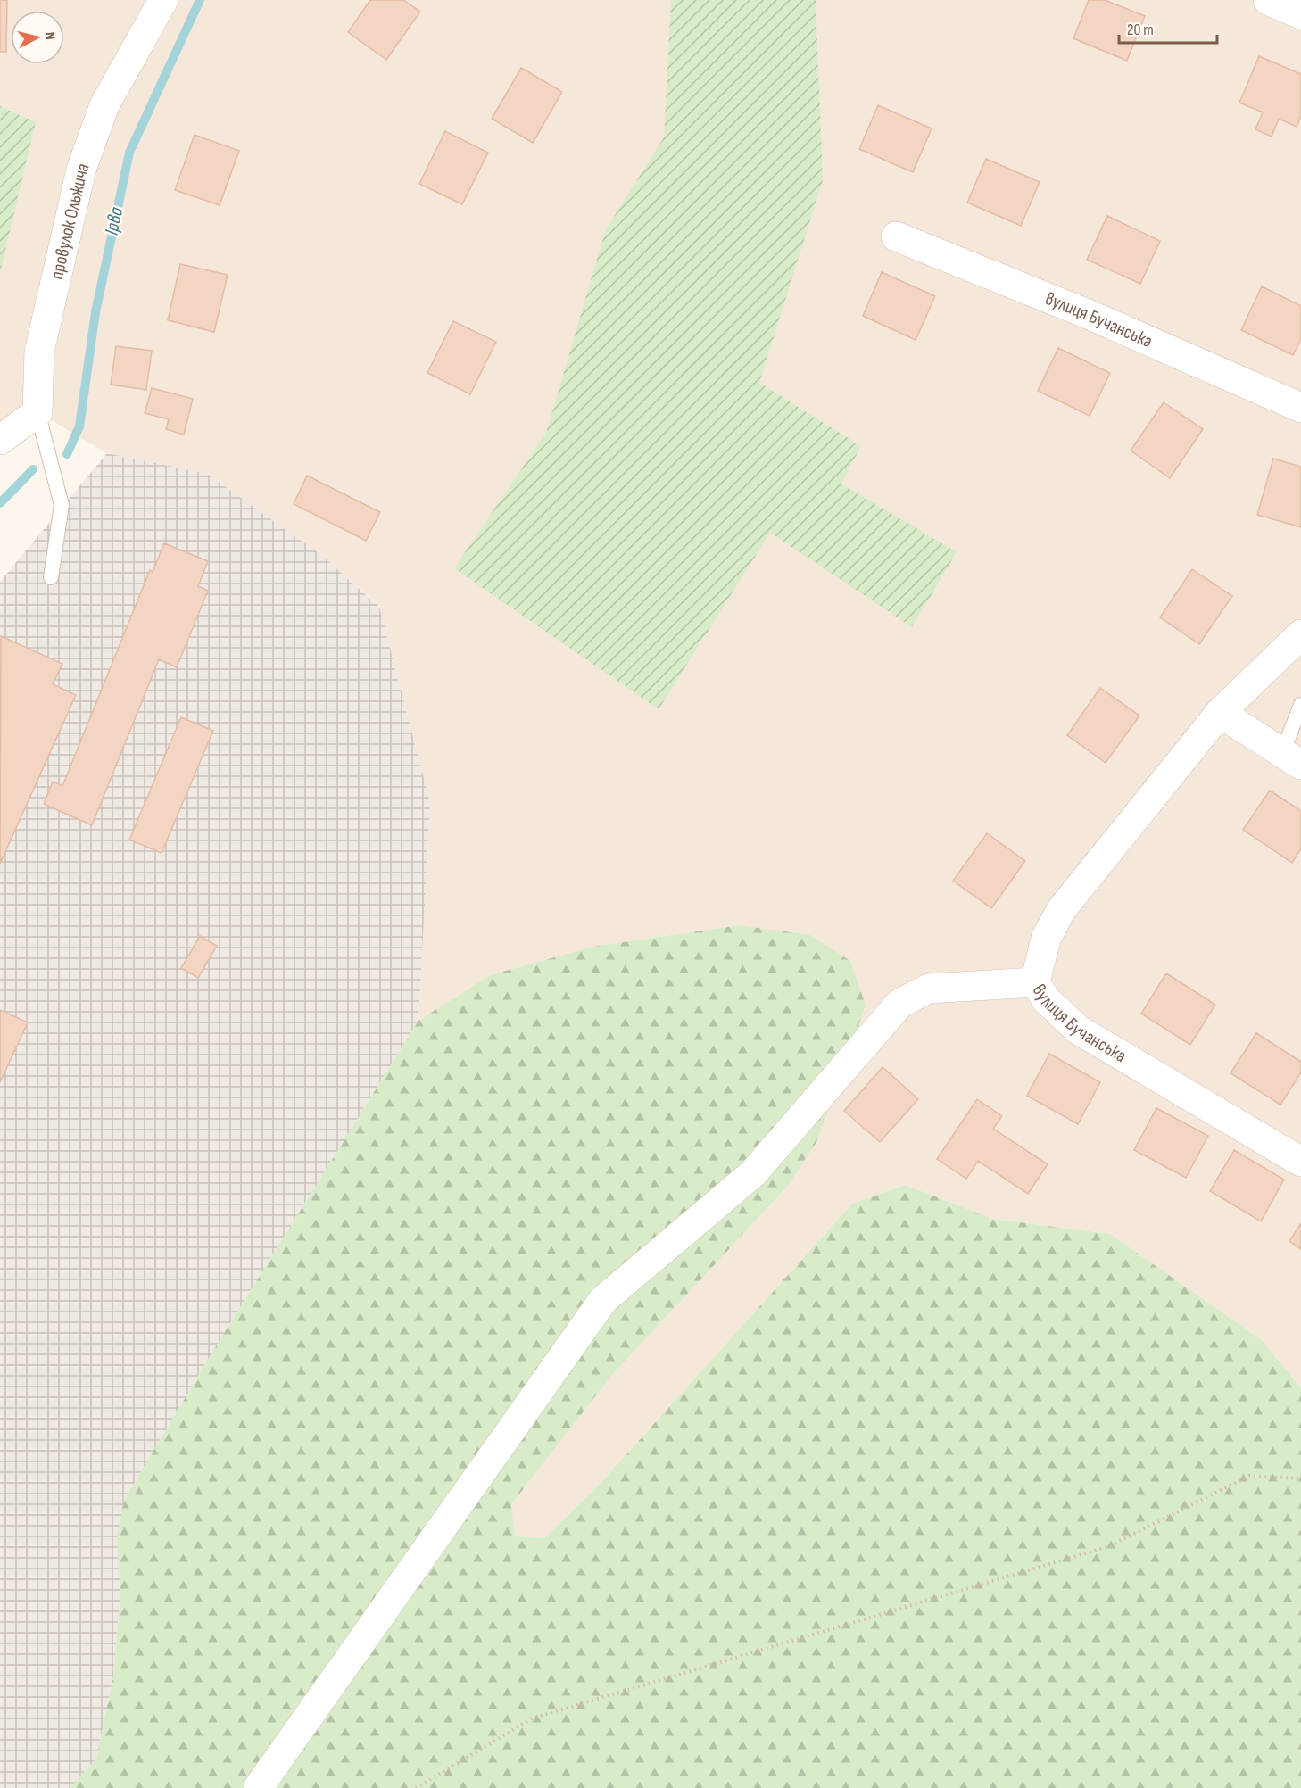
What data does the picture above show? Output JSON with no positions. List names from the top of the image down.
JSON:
{
  "streets": {
    "street": ["провулок Ольжича", "вулиця Бучанська"]
  },
  "water": ["Ірва"],
  "scale_bar": "20 m",
  "north": "right"
}
